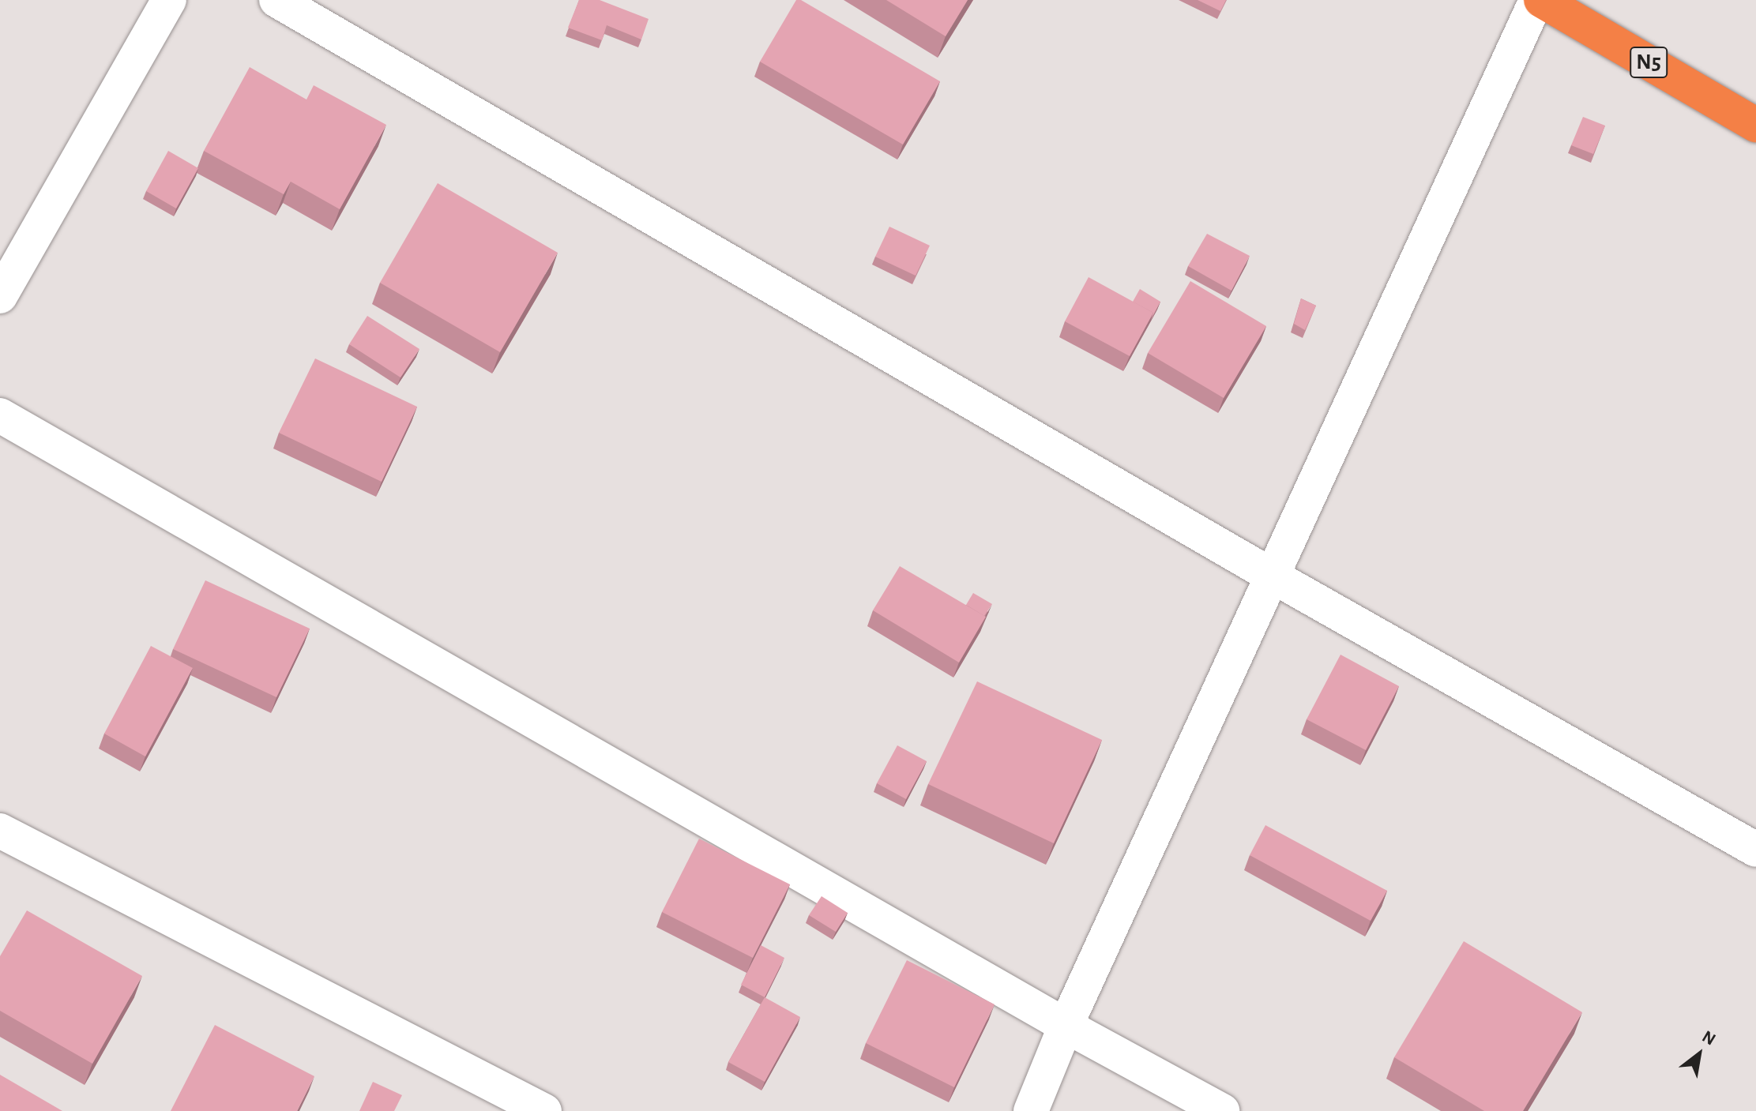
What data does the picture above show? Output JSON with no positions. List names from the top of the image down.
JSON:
{
  "streets": {
    "highway": ["N5"]
  },
  "north": "top right"
}
